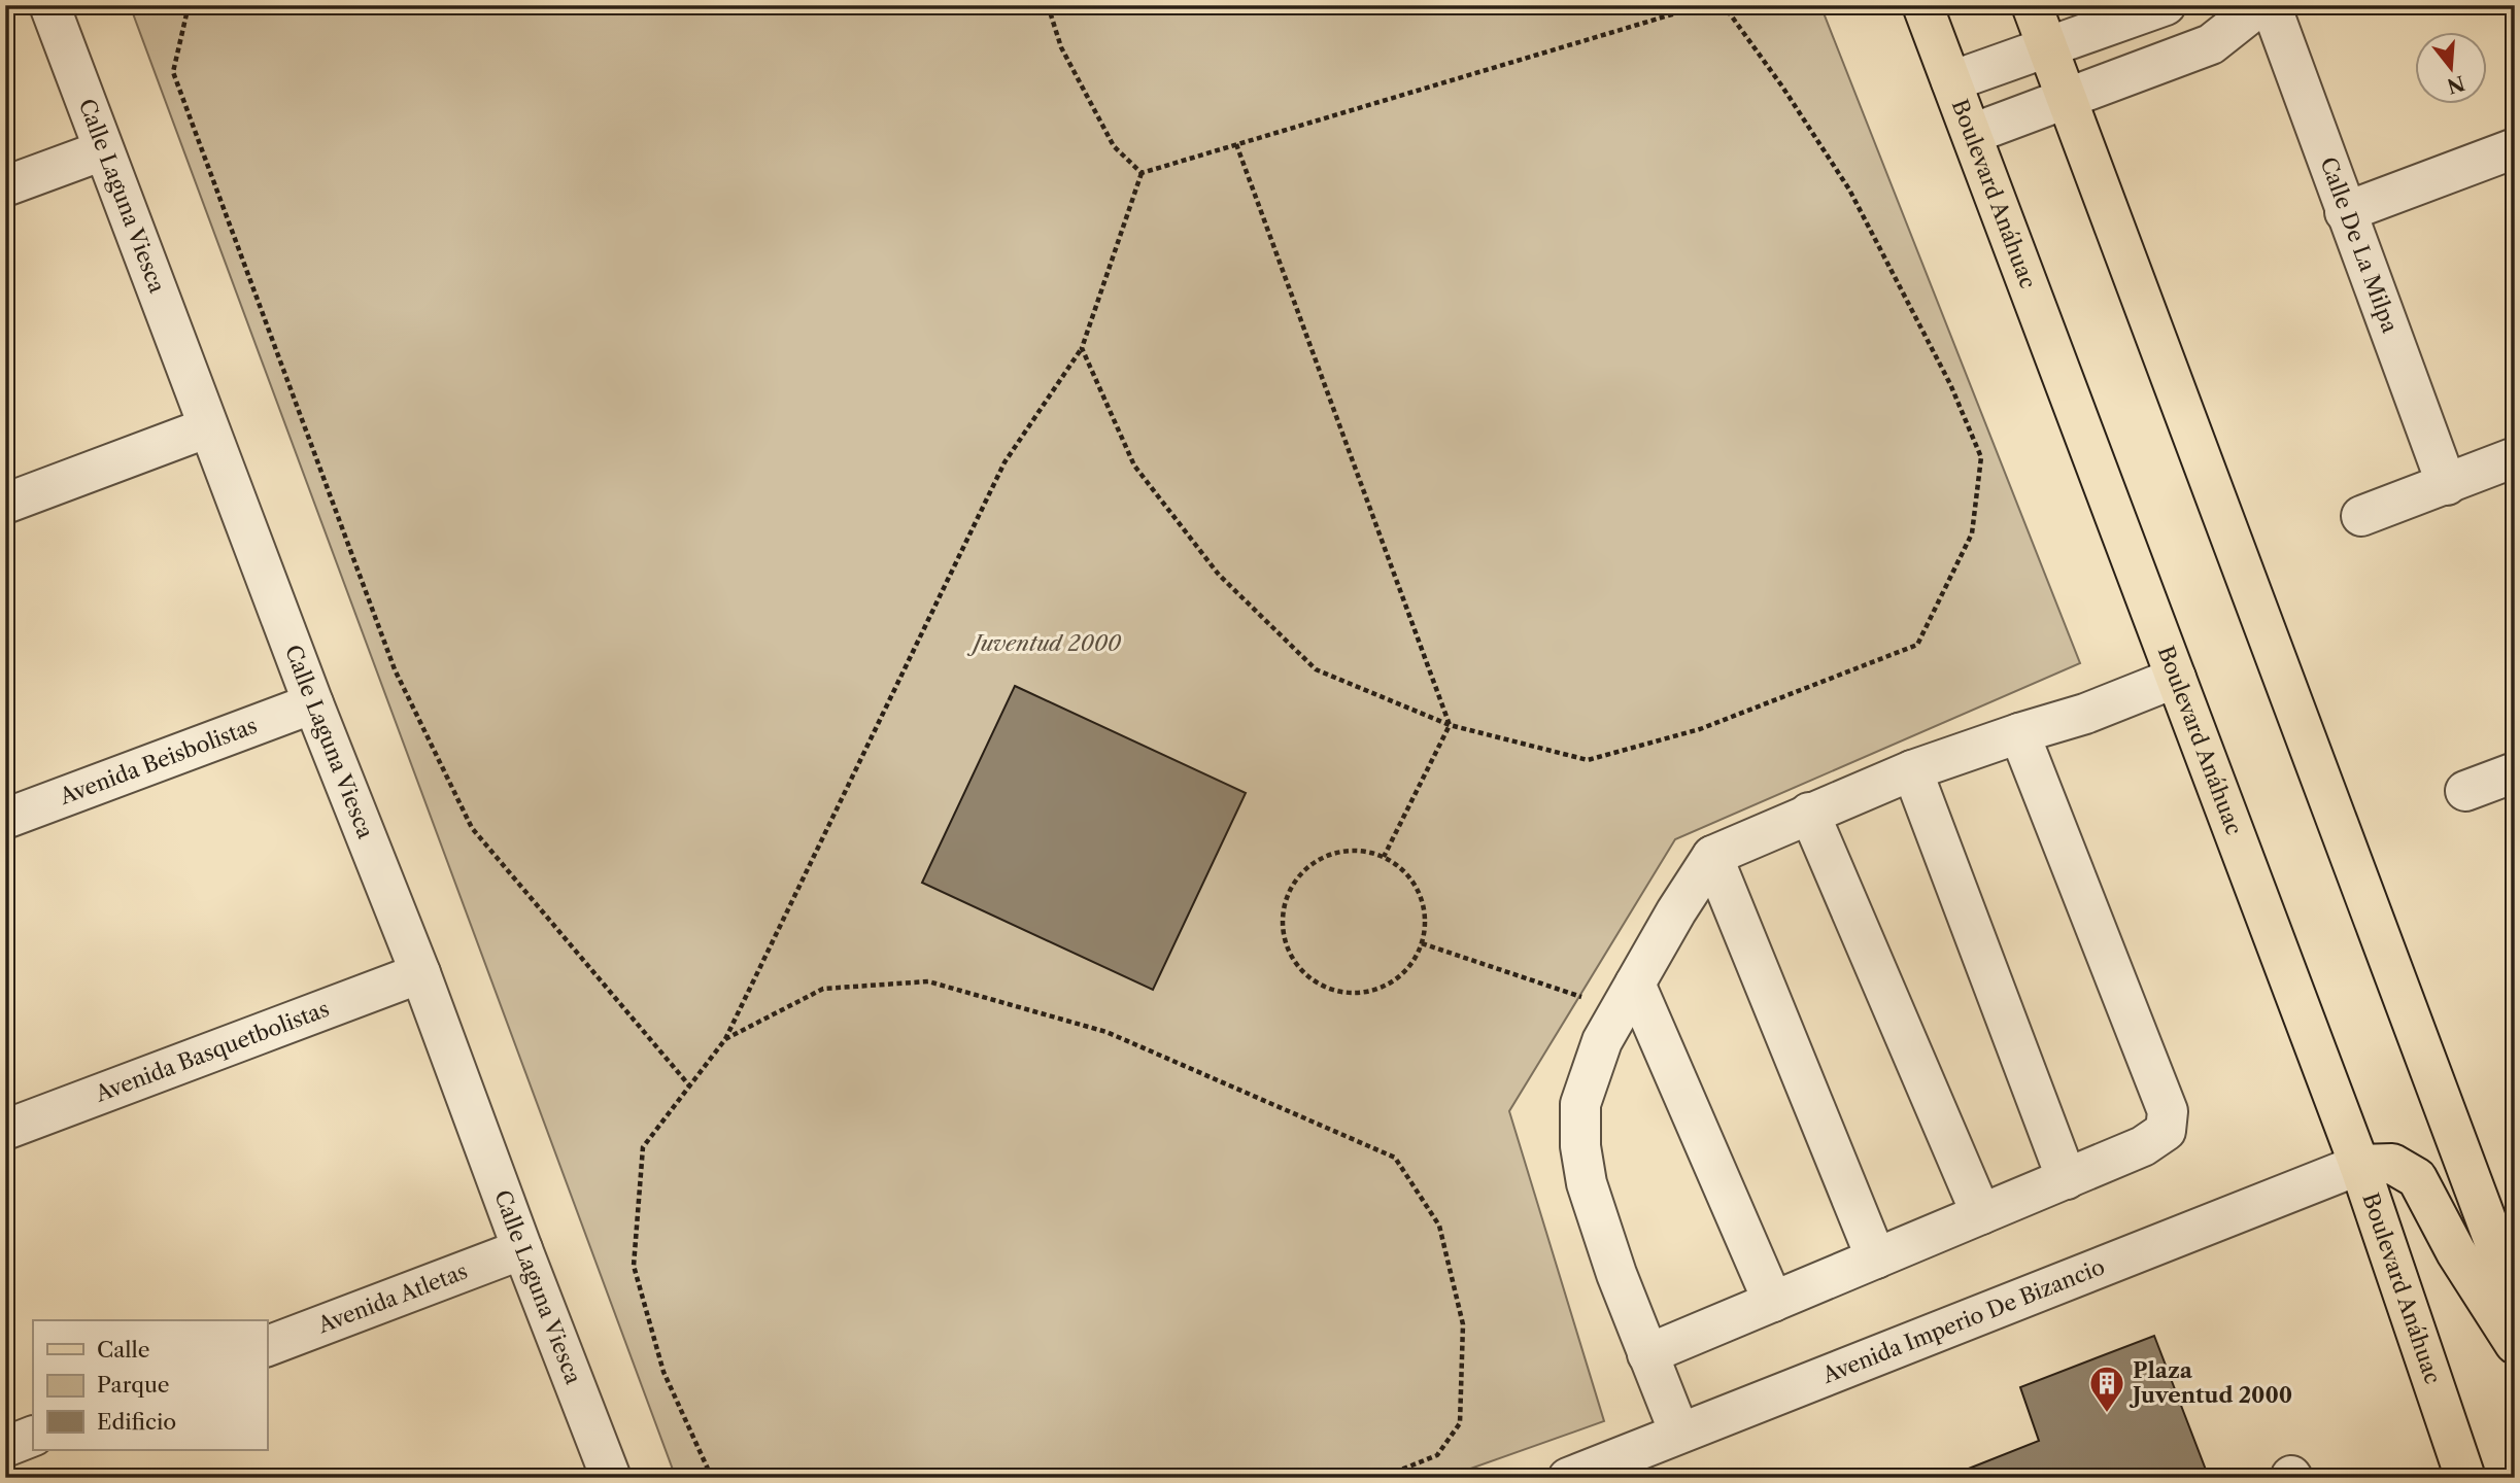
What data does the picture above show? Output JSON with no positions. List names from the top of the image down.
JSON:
{
  "streets": {
    "main road": ["Boulevard Anáhuac"],
    "street": [
      "Calle Laguna Viesca",
      "Calle De La Milpa",
      "Avenida Beisbolistas",
      "Avenida Basquetbolistas",
      "Avenida Atletas",
      "Avenida Imperio De Bizancio"
    ]
  },
  "crossings": [
    ["Boulevard Anáhuac", "Avenida Imperio De Bizancio"],
    ["Calle Laguna Viesca", "Avenida Beisbolistas"],
    ["Calle Laguna Viesca", "Avenida Basquetbolistas"],
    ["Calle Laguna Viesca", "Avenida Atletas"]
  ],
  "parks": ["Juventud 2000"],
  "places": {
    "building": ["Plaza Juventud 2000"]
  },
  "legend": ["Calle", "Parque", "Edificio"],
  "north": "bottom"
}
